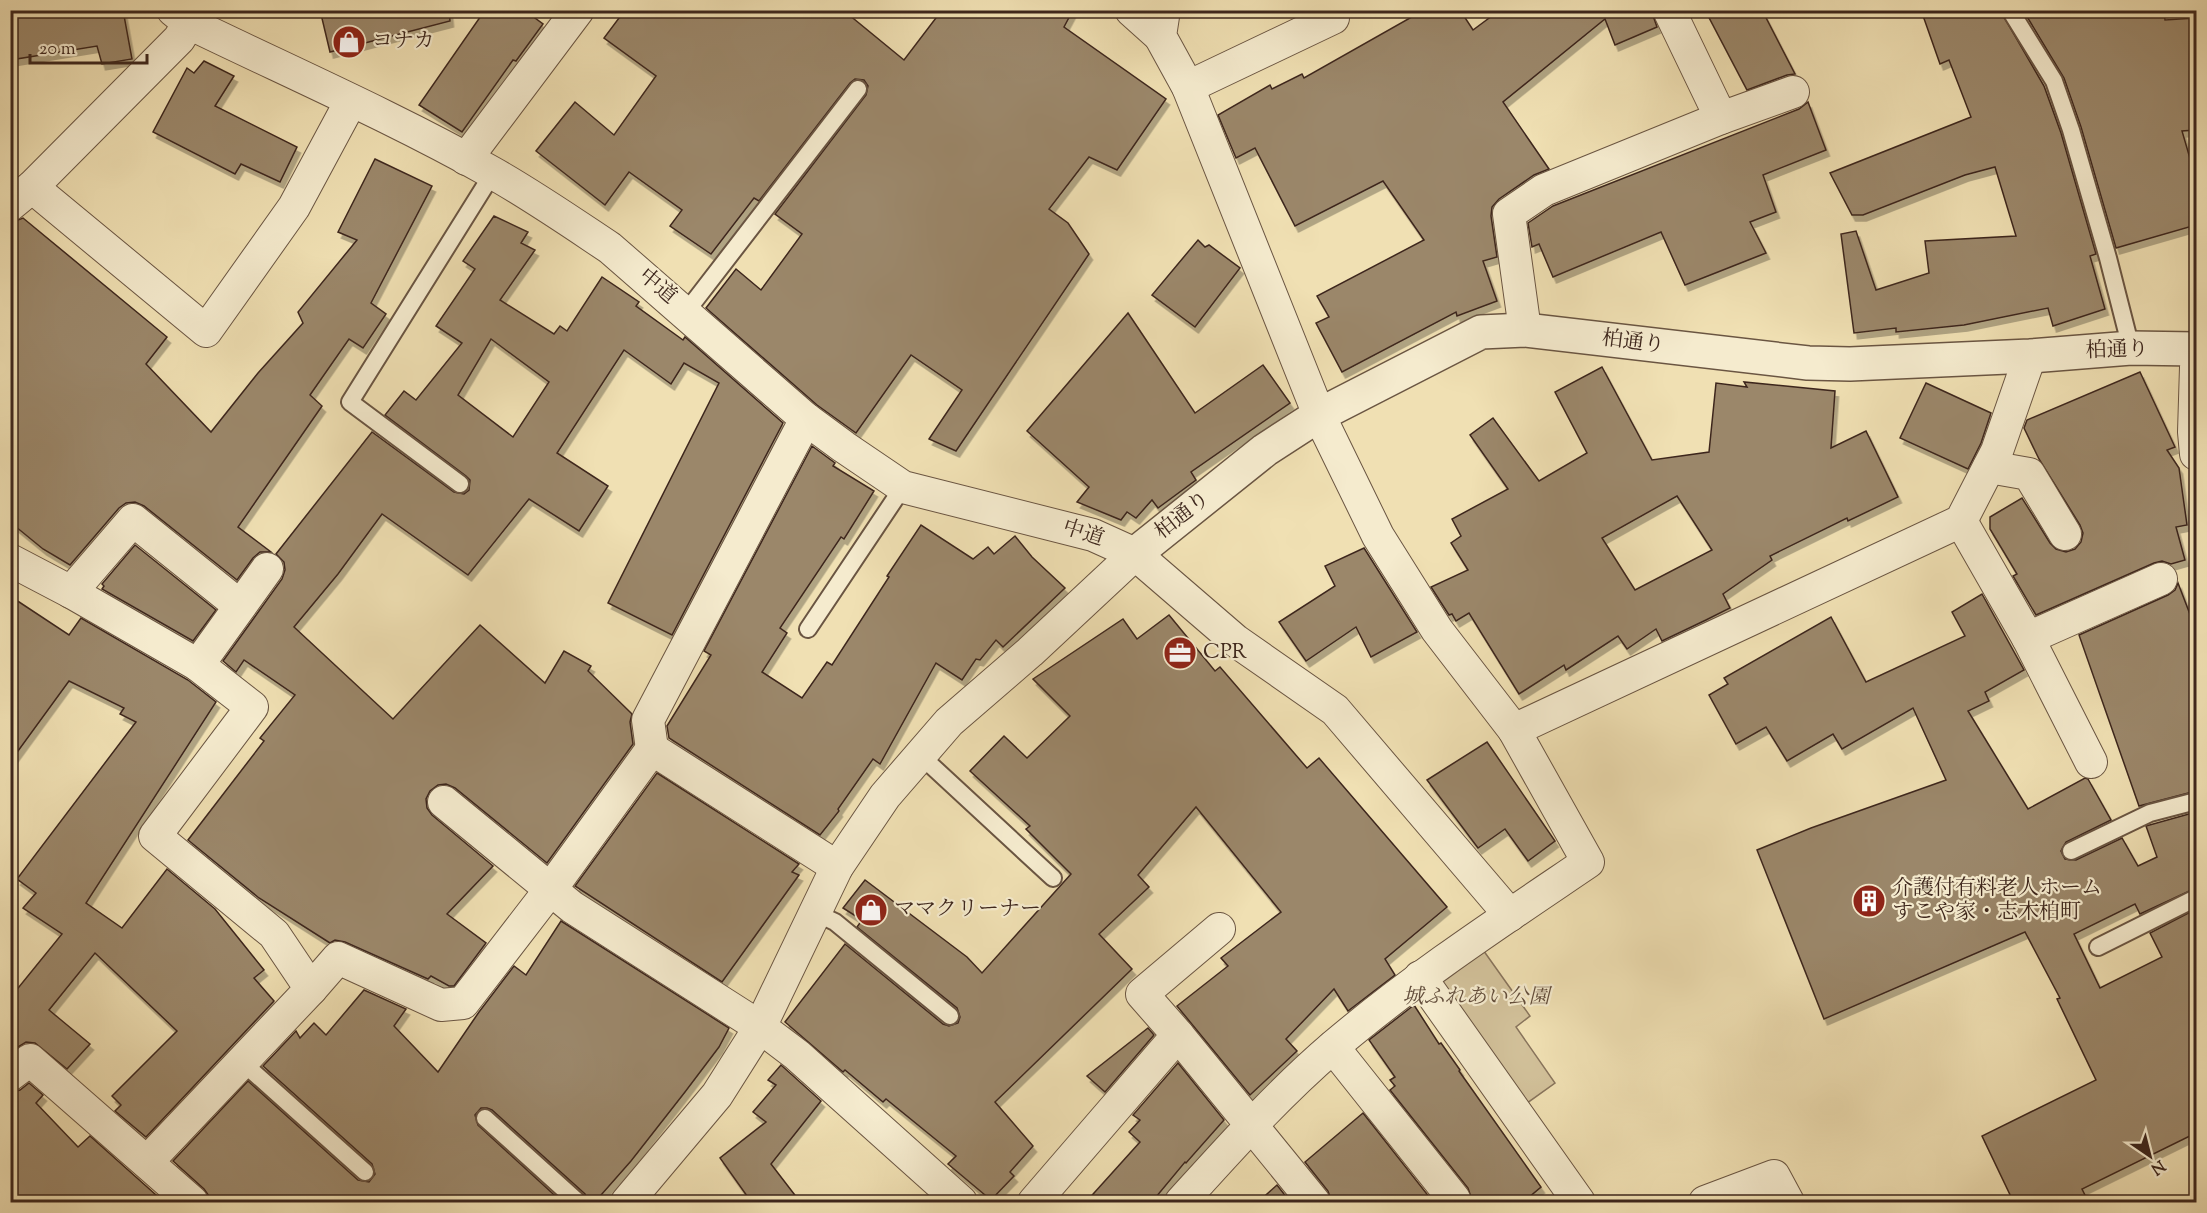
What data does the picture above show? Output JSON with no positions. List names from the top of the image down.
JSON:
{
  "streets": {
    "street": ["中道", "柏通り"]
  },
  "crossings": [
    ["中道", "柏通り"]
  ],
  "parks": ["城ふれあい公園"],
  "places": {
    "shop": ["コナカ", "ママクリーナー"],
    "office": ["CPR"],
    "building": ["介護付有料老人ホーム すこや家・志木柏町"]
  },
  "scale_bar": "20 m",
  "north": "bottom right"
}
